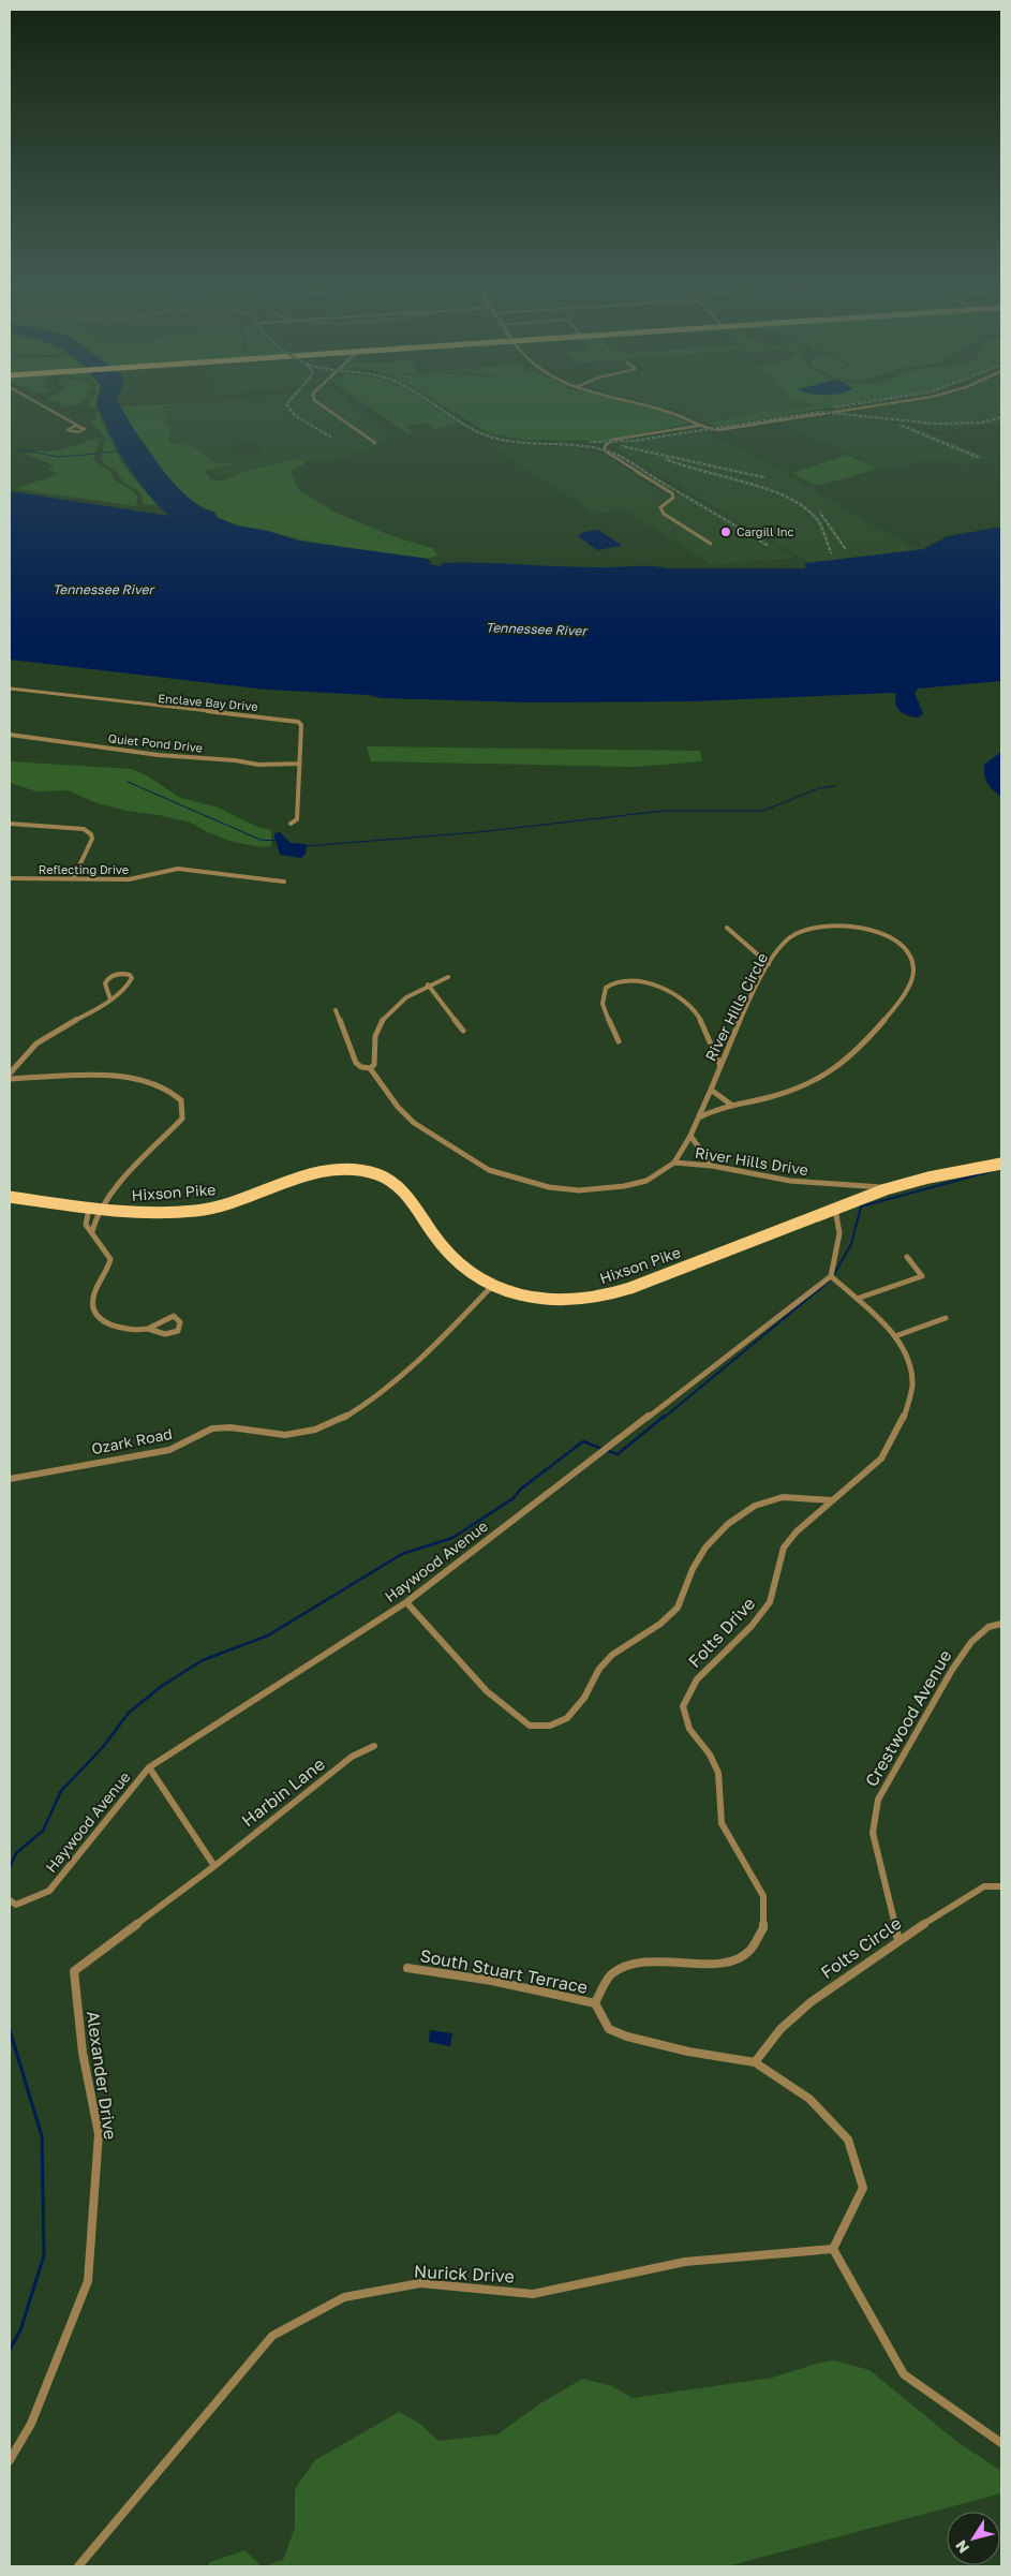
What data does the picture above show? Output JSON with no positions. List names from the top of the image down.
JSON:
{
  "streets": {
    "main road": ["Hixson Pike"],
    "street": [
      "Enclave Bay Drive",
      "Quiet Pond Drive",
      "Reflecting Drive",
      "River Hills Circle",
      "River Hills Drive",
      "Ozark Road",
      "Haywood Avenue",
      "Folts Drive",
      "Crestwood Avenue",
      "Harbin Lane",
      "Folts Circle",
      "South Stuart Terrace",
      "Alexander Drive",
      "Nurick Drive"
    ]
  },
  "crossings": [
    ["Enclave Bay Drive", "Quiet Pond Drive"],
    ["River Hills Circle", "River Hills Drive"],
    ["River Hills Drive", "Hixson Pike"],
    ["Hixson Pike", "Ozark Road"],
    ["Haywood Avenue", "Folts Drive"],
    ["Folts Drive", "South Stuart Terrace"],
    ["Crestwood Avenue", "Folts Circle"],
    ["Harbin Lane", "Alexander Drive"]
  ],
  "water": ["Tennessee River"],
  "places": ["Cargill Inc"],
  "north": "bottom left"
}
